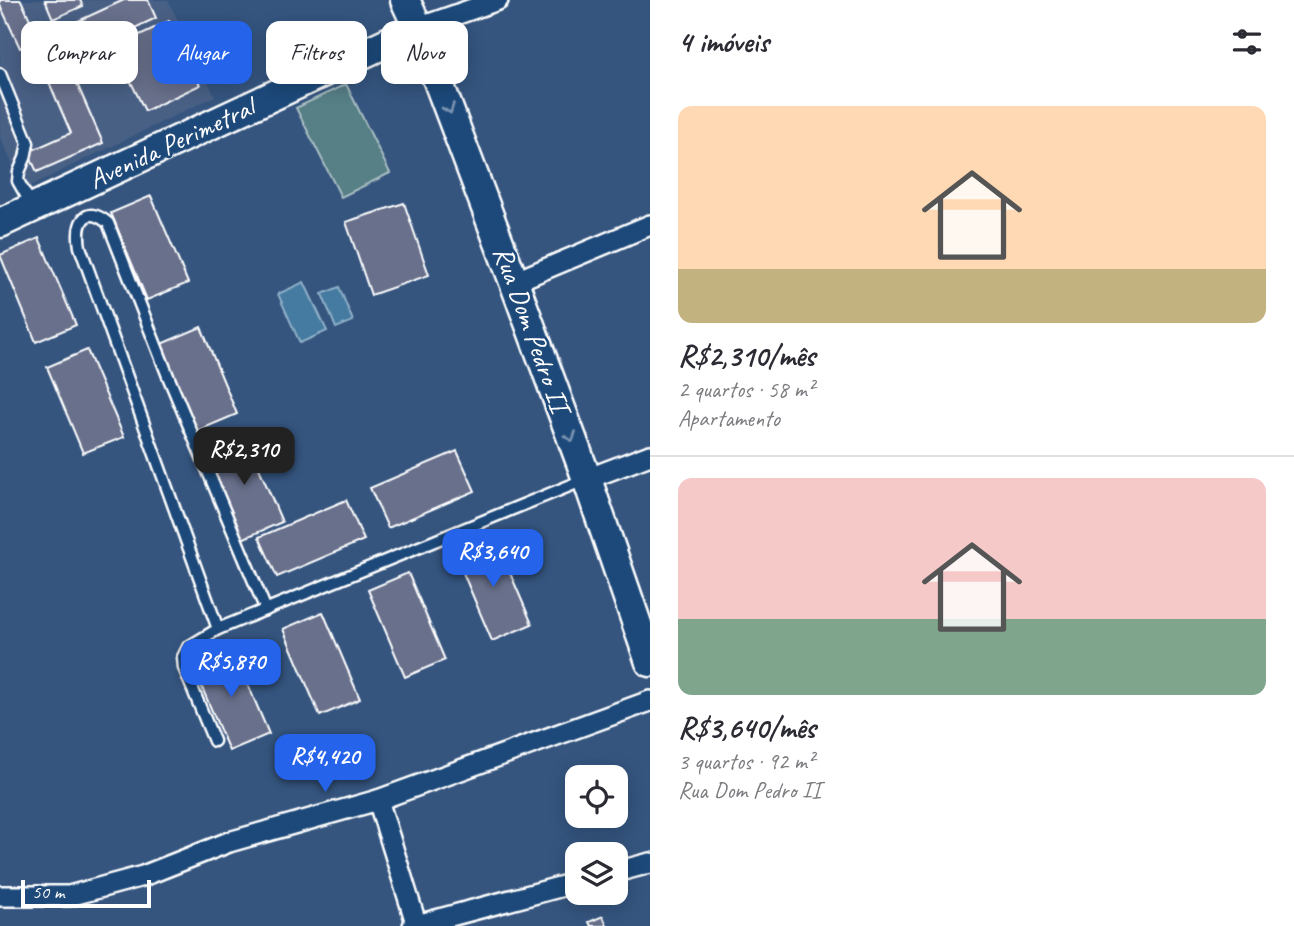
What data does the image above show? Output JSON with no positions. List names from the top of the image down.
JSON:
{
  "streets": {
    "main road": ["Avenida Perimetral", "Rua Dom Pedro II"]
  },
  "one_way": ["Rua Dom Pedro II"],
  "scale_bar": "50 m",
  "page": {
    "heading": "4 imóveis",
    "chip": [
      "Comprar",
      "Alugar",
      "Filtros",
      "Novo"
    ],
    "list": [
      {
        "name": "R$2,310/mês",
        "note": "2 quartos · 58 m² · Apartamento"
      },
      {
        "name": "R$3,640/mês",
        "note": "3 quartos · 92 m² · Rua Dom Pedro II"
      }
    ],
    "price": [
      "R$2,310",
      "R$3,640",
      "R$5,870",
      "R$4,420"
    ],
    "scale": "50 m"
  }
}
